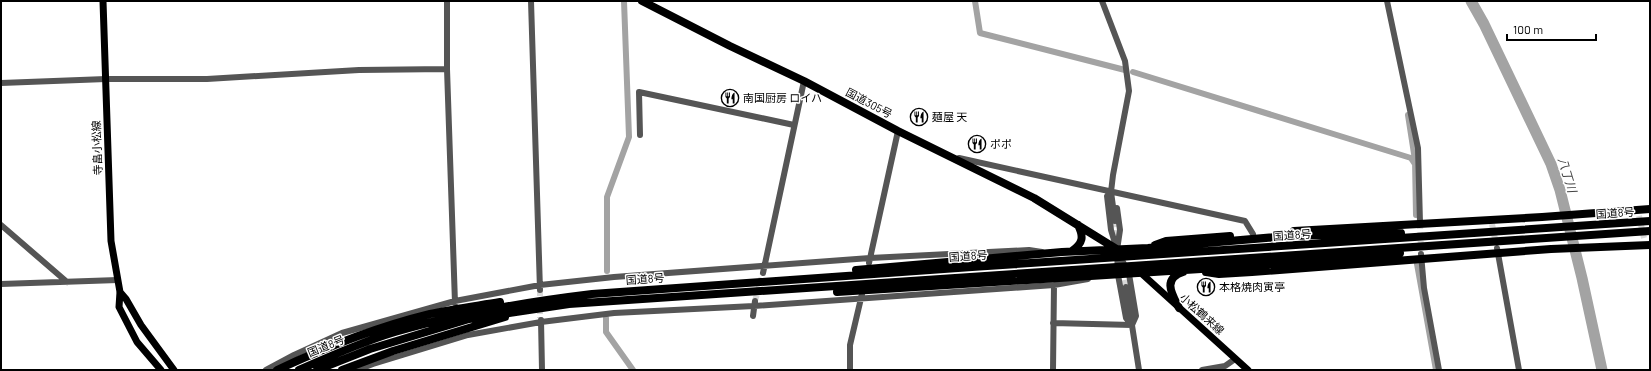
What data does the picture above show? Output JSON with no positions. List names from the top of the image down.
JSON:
{
  "streets": {
    "highway": ["国道305号", "国道8号"],
    "main road": ["寺畠小松線", "小松鶴来線"]
  },
  "crossings": [
    ["国道305号", "小松鶴来線"]
  ],
  "water": ["八丁川"],
  "places": {
    "restaurant": [
      "南国厨房 ロイハ",
      "麺屋 天",
      "ポポ",
      "本格焼肉寅亭"
    ]
  },
  "scale_bar": "100 m"
}
